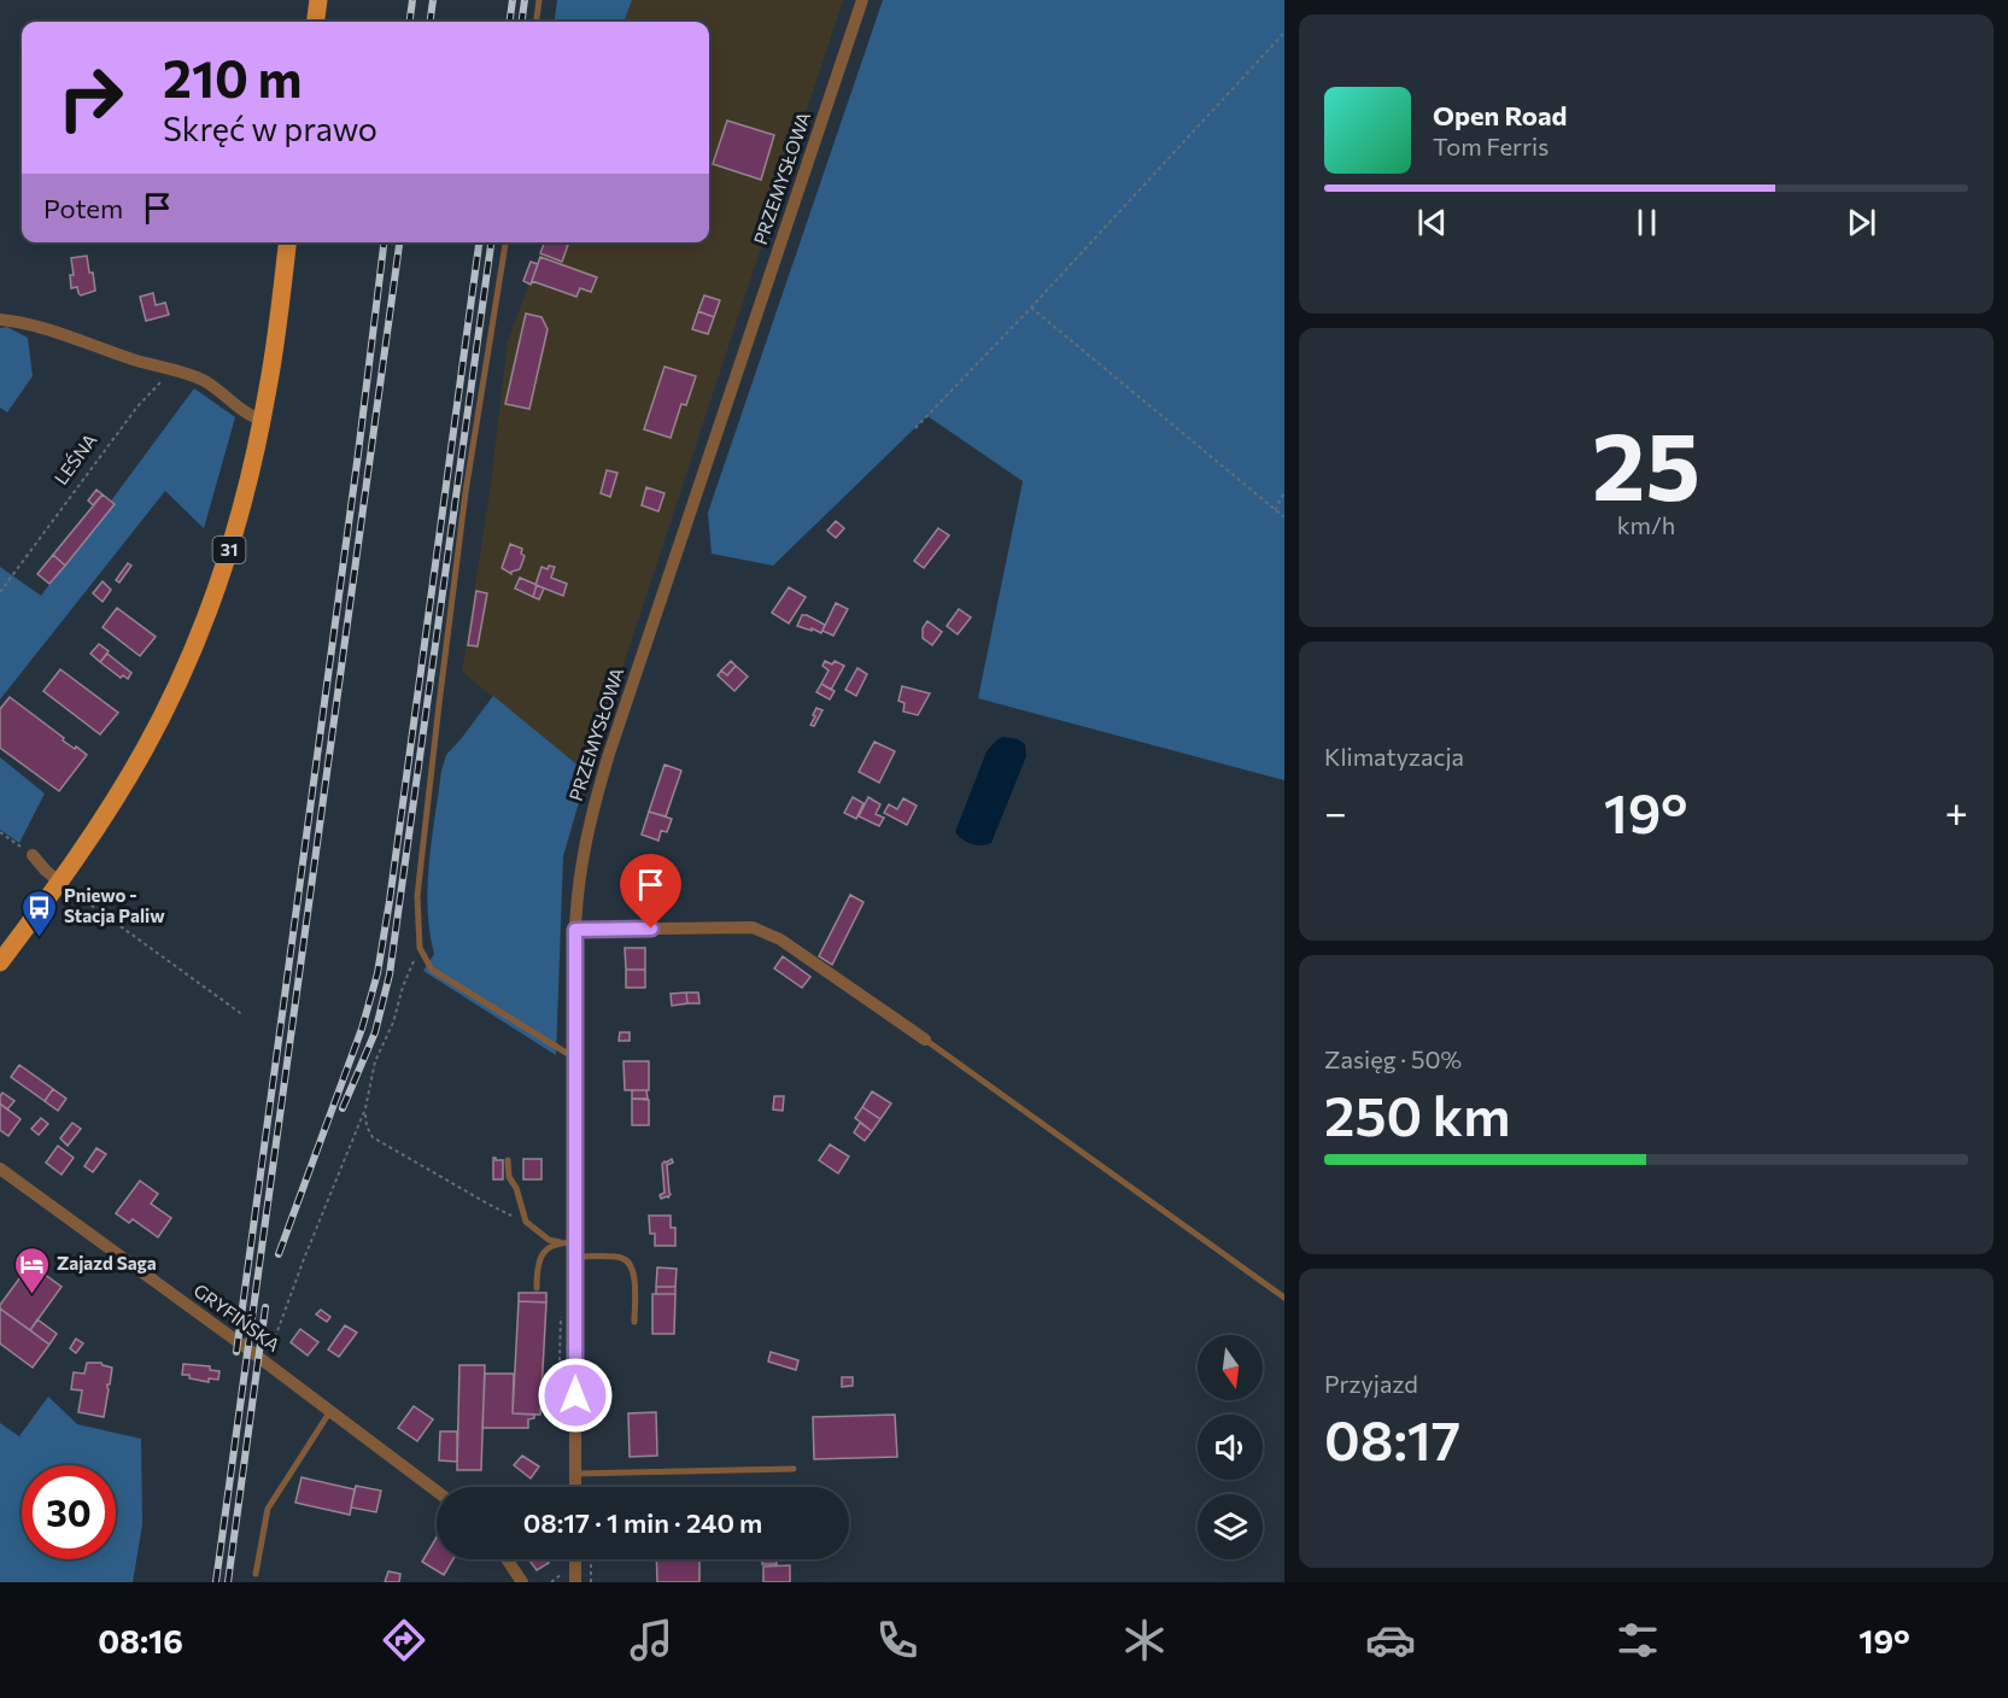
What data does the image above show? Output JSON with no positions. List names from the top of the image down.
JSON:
{
  "streets": {
    "main road": ["31"],
    "street": ["PRZEMYSŁOWA", "GRYFIŃSKA"],
    "path": ["LEŚNA"]
  },
  "places": {
    "bus stop": ["Pniewo - Stacja Paliw"],
    "hotel": ["Zajazd Saga"]
  },
  "north": "bottom",
  "page": {
    "turn": ["210 m", "Skręć w prawo"],
    "song": ["Open Road", "Tom Ferris"],
    "then": "Potem",
    "tile": [
      ["25", "km/h"],
      "Klimatyzacja",
      ["Zasięg · 50%", "250 km"],
      ["Przyjazd", "08:17"]
    ],
    "heat": ["−", "19°", "+"],
    "limit": "30",
    "trip": "08:17 · 1 min · 240 m",
    "tabs": ["08:16", "19°"]
  }
}
